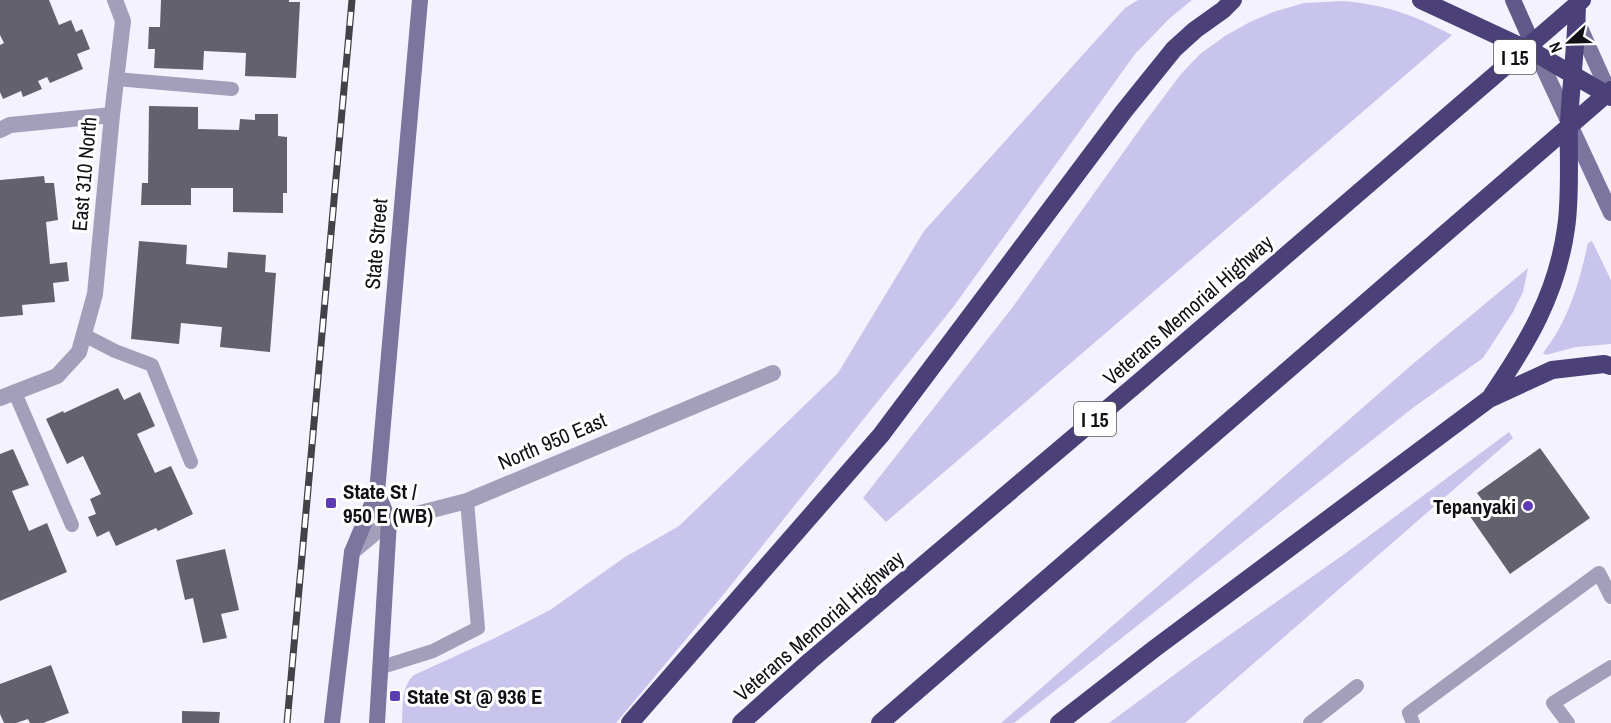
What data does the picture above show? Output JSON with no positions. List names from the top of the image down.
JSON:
{
  "streets": {
    "highway": ["I 15", "Veterans Memorial Highway"],
    "main road": ["State Street"],
    "street": ["East 310 North", "North 950 East"]
  },
  "crossings": [
    ["State Street", "North 950 East"]
  ],
  "places": {
    "transit": ["State St / 950 E (WB)", "State St @ 936 E"],
    "other": ["Tepanyaki"]
  },
  "north": "left"
}
